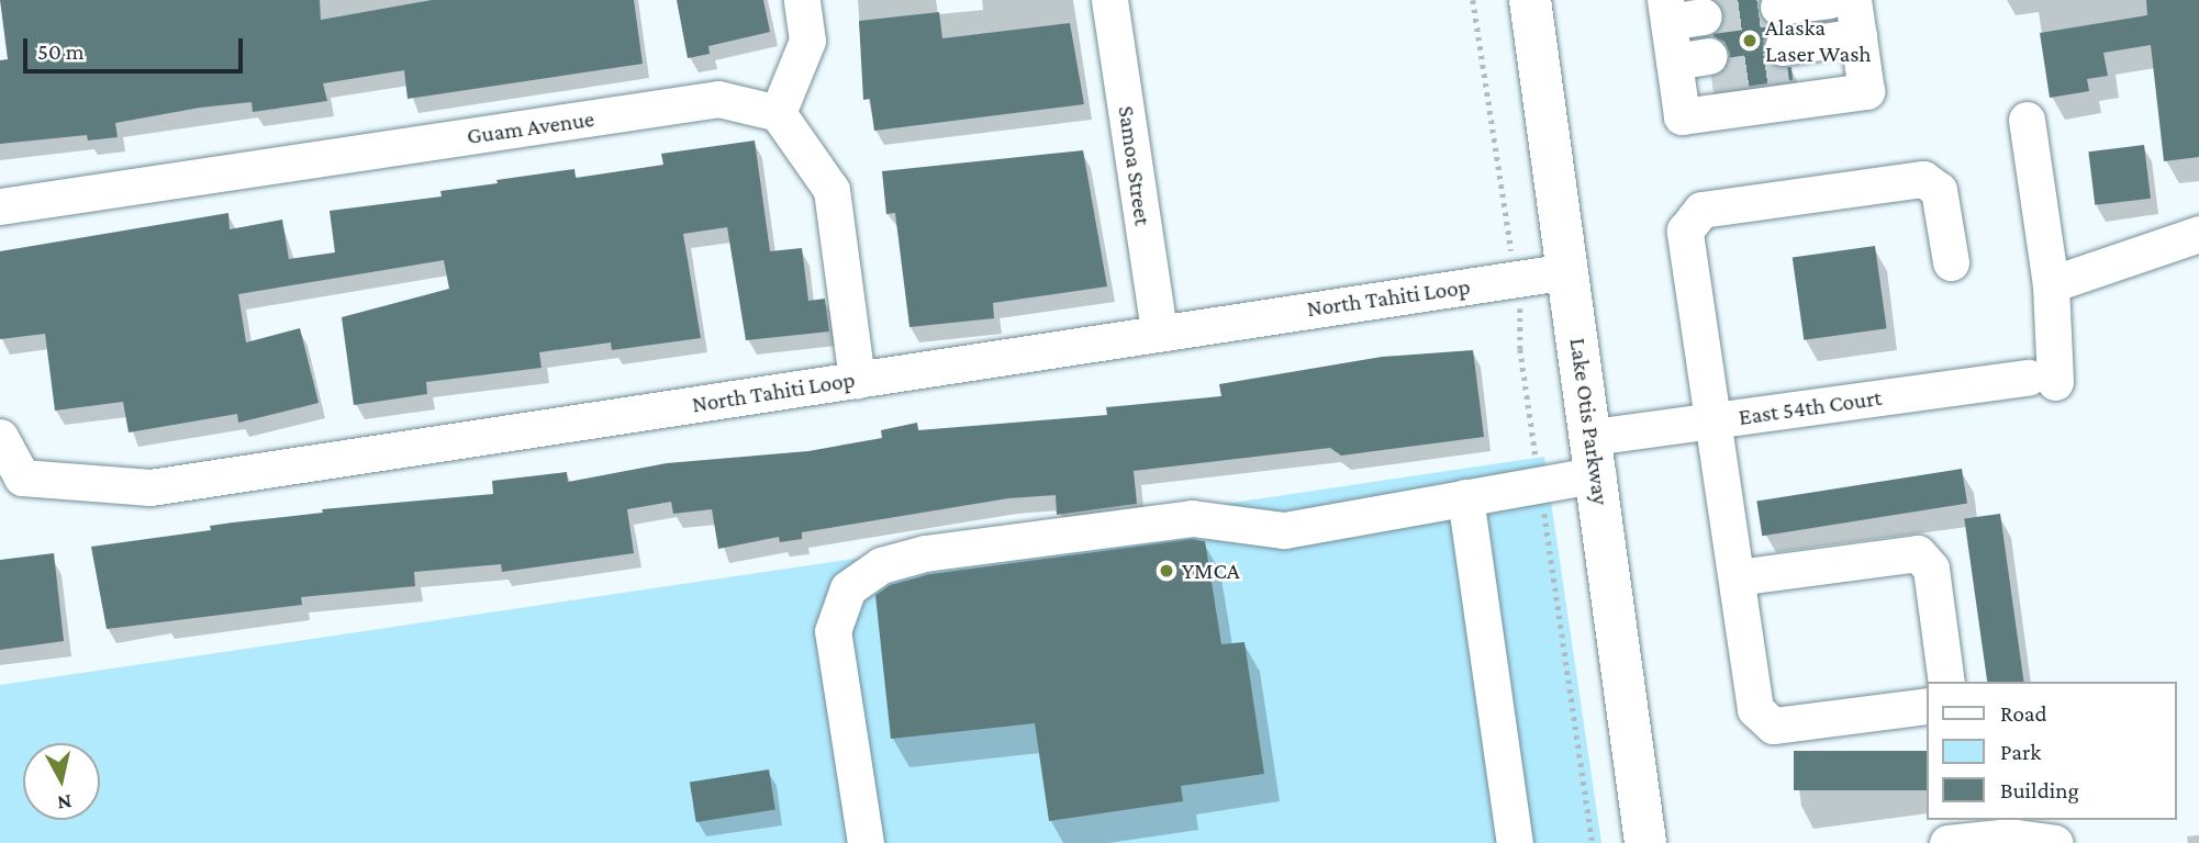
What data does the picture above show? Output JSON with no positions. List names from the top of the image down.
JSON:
{
  "streets": {
    "main road": ["Lake Otis Parkway"],
    "street": [
      "Guam Avenue",
      "Samoa Street",
      "North Tahiti Loop",
      "East 54th Court"
    ]
  },
  "crossings": [
    ["Samoa Street", "North Tahiti Loop"],
    ["North Tahiti Loop", "Lake Otis Parkway"],
    ["East 54th Court", "Lake Otis Parkway"]
  ],
  "places": ["Alaska Laser Wash", "YMCA"],
  "legend": ["Road", "Park", "Building"],
  "scale_bar": "50 m",
  "north": "bottom"
}
